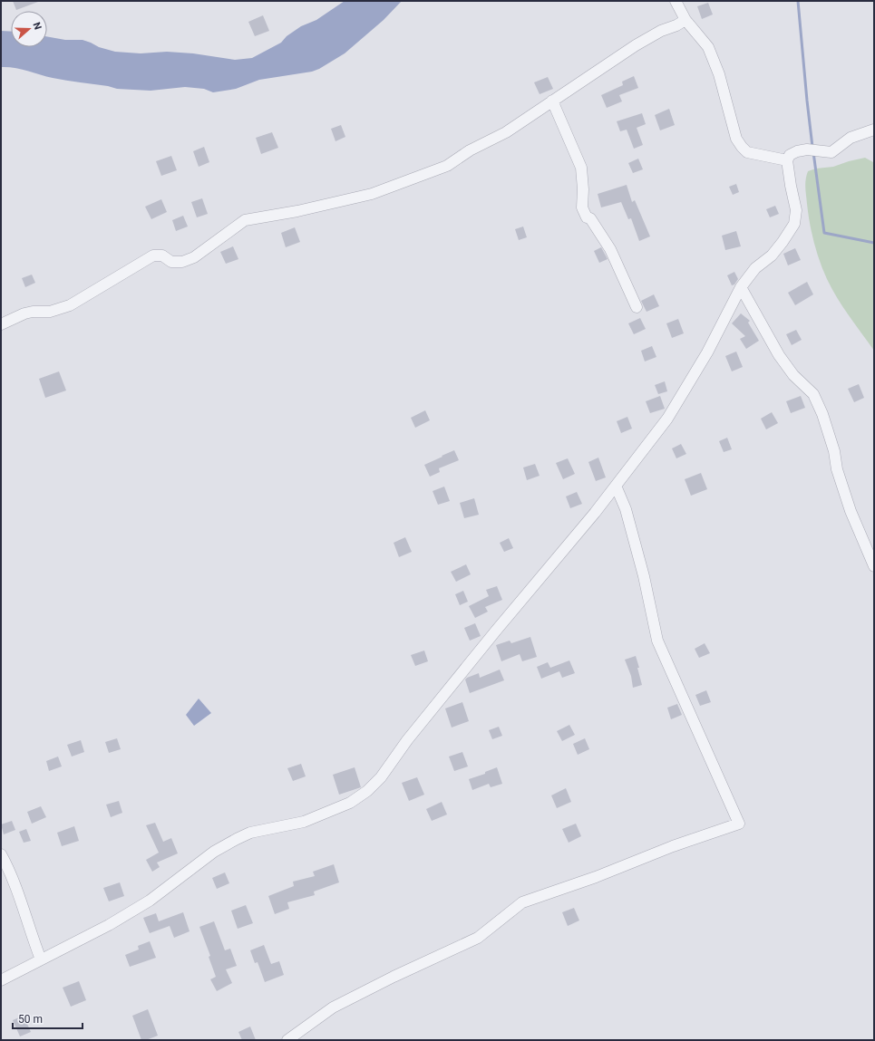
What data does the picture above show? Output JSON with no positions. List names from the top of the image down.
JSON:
{
  "scale_bar": "50 m",
  "north": "right"
}
